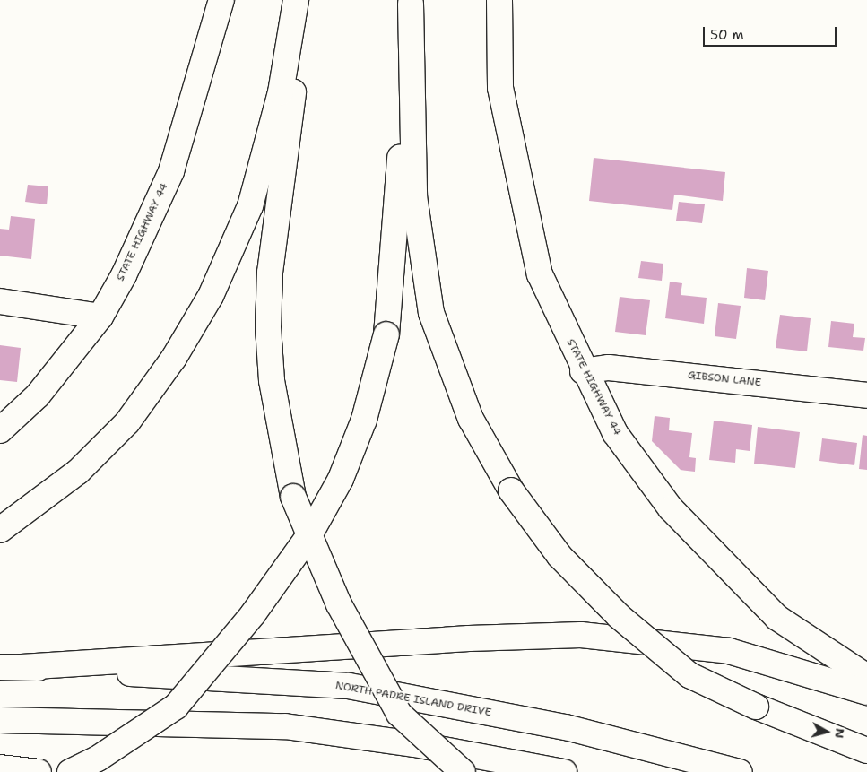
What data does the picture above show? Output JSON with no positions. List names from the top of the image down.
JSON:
{
  "streets": {
    "main road": ["STATE HIGHWAY 44", "GIBSON LANE", "NORTH PADRE ISLAND DRIVE"]
  },
  "crossings": [
    ["STATE HIGHWAY 44", "GIBSON LANE"]
  ],
  "scale_bar": "50 m",
  "north": "right"
}
